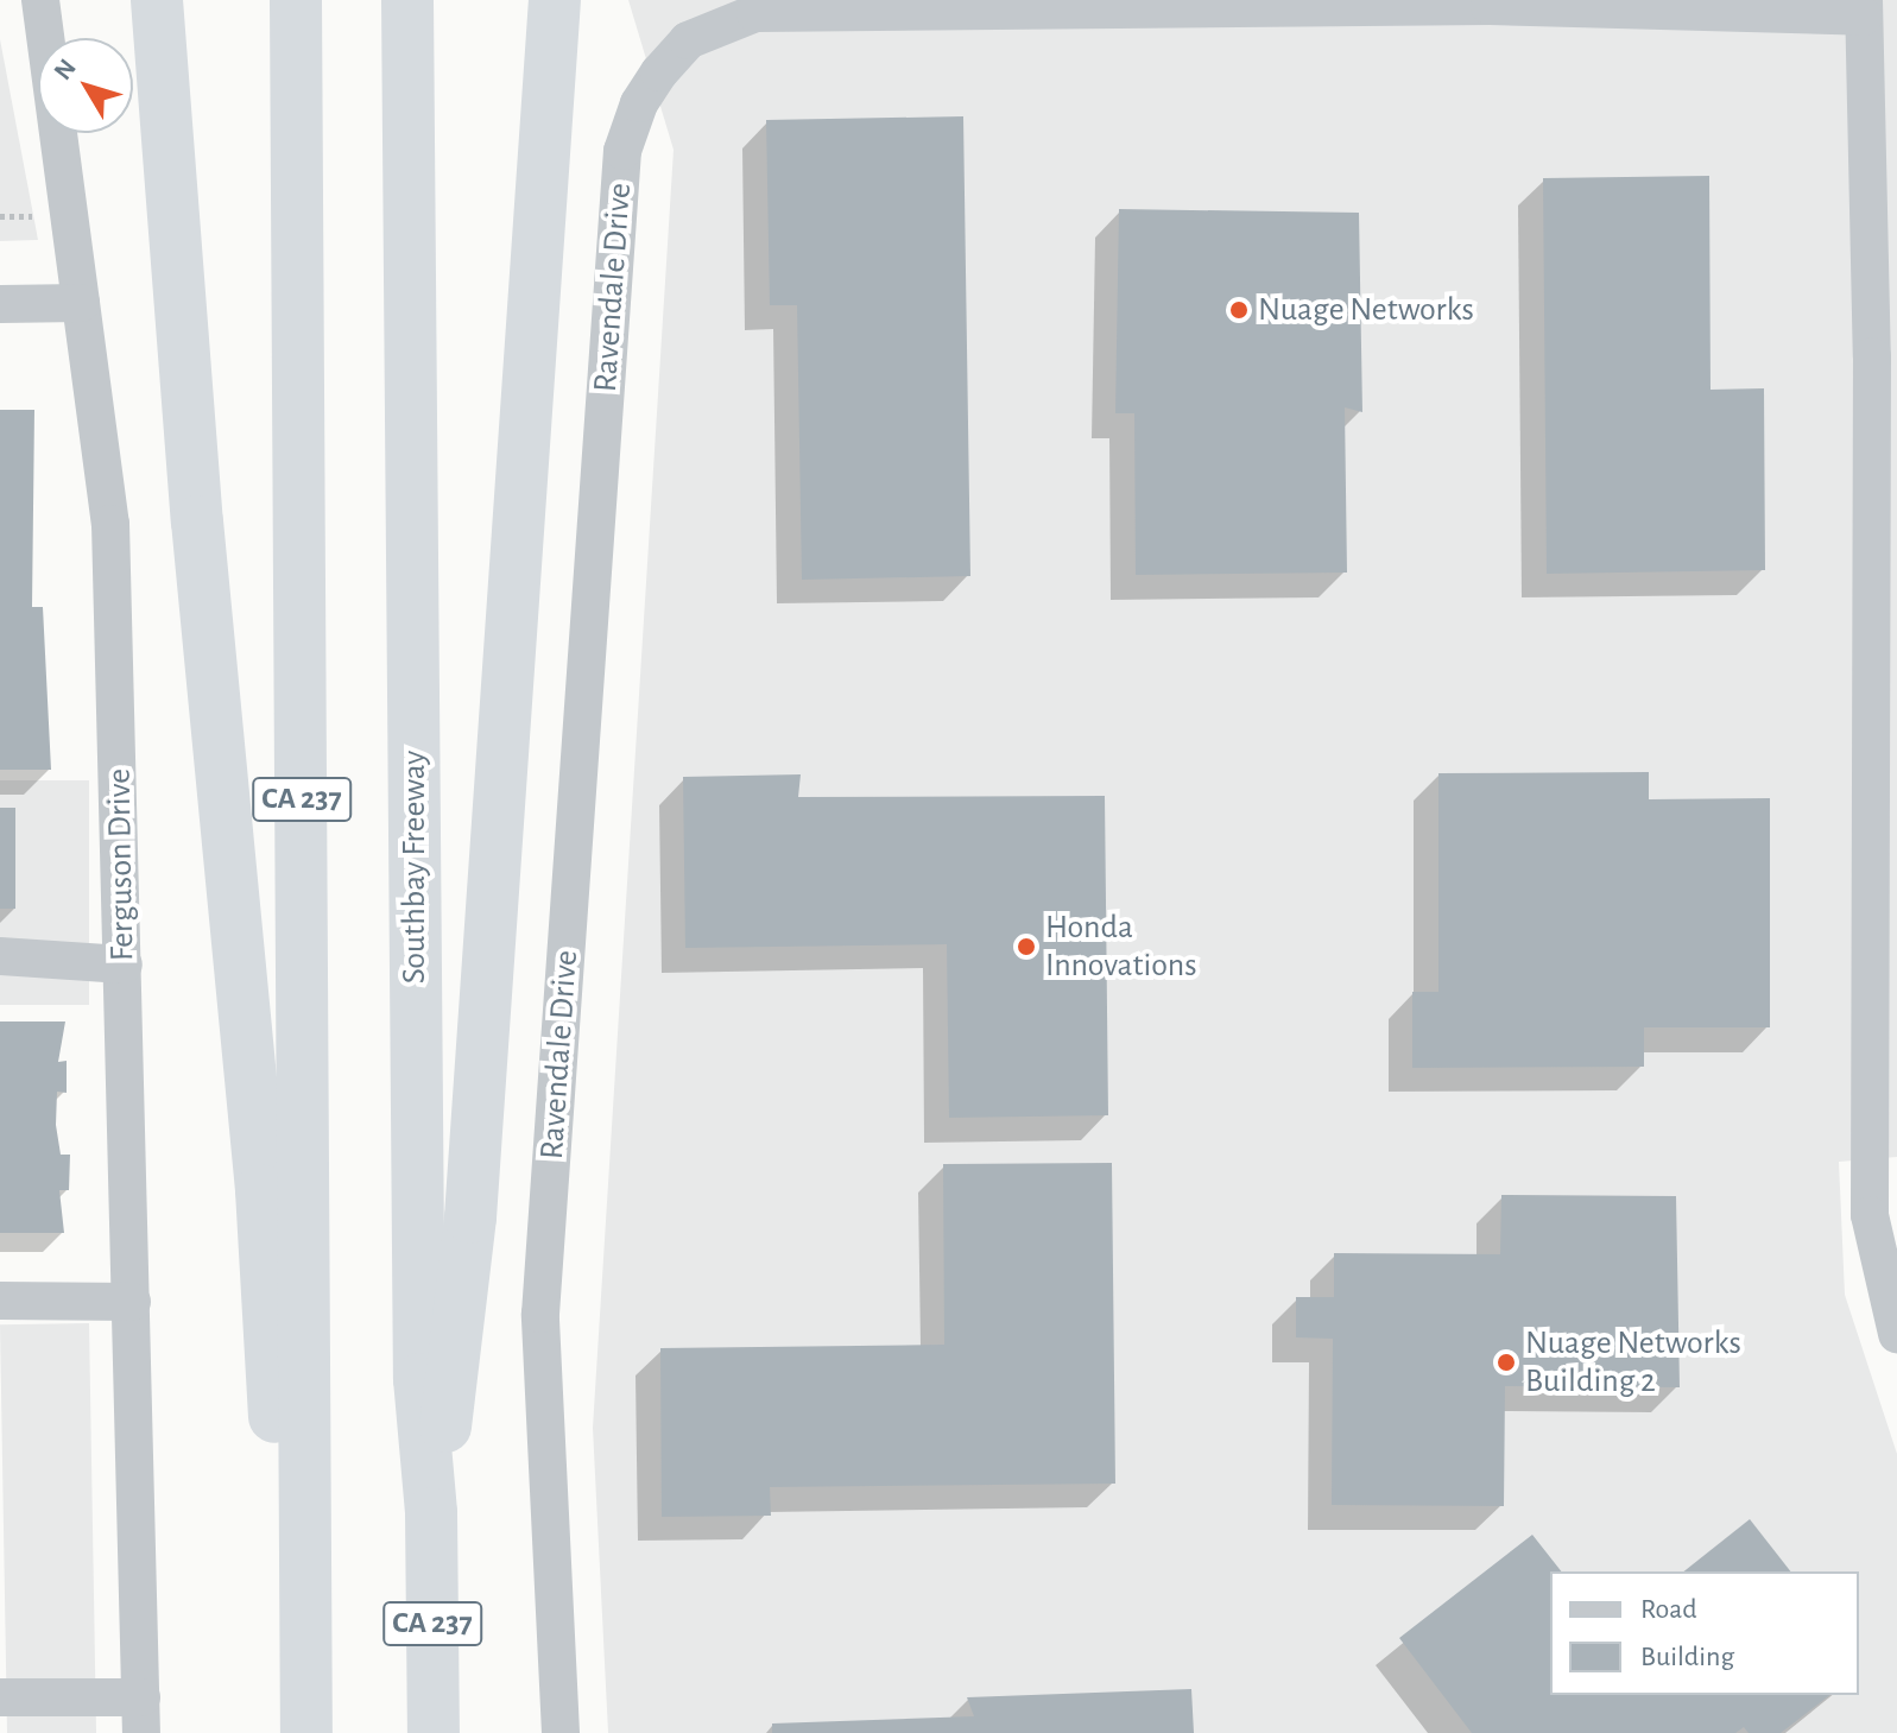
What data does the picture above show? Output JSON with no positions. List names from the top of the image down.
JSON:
{
  "streets": {
    "highway": ["CA 237", "Southbay Freeway"],
    "street": ["Ravendale Drive", "Ferguson Drive"]
  },
  "places": ["Nuage Networks", "Honda Innovations", "Nuage Networks Building 2"],
  "legend": ["Road", "Building"],
  "north": "top left"
}
